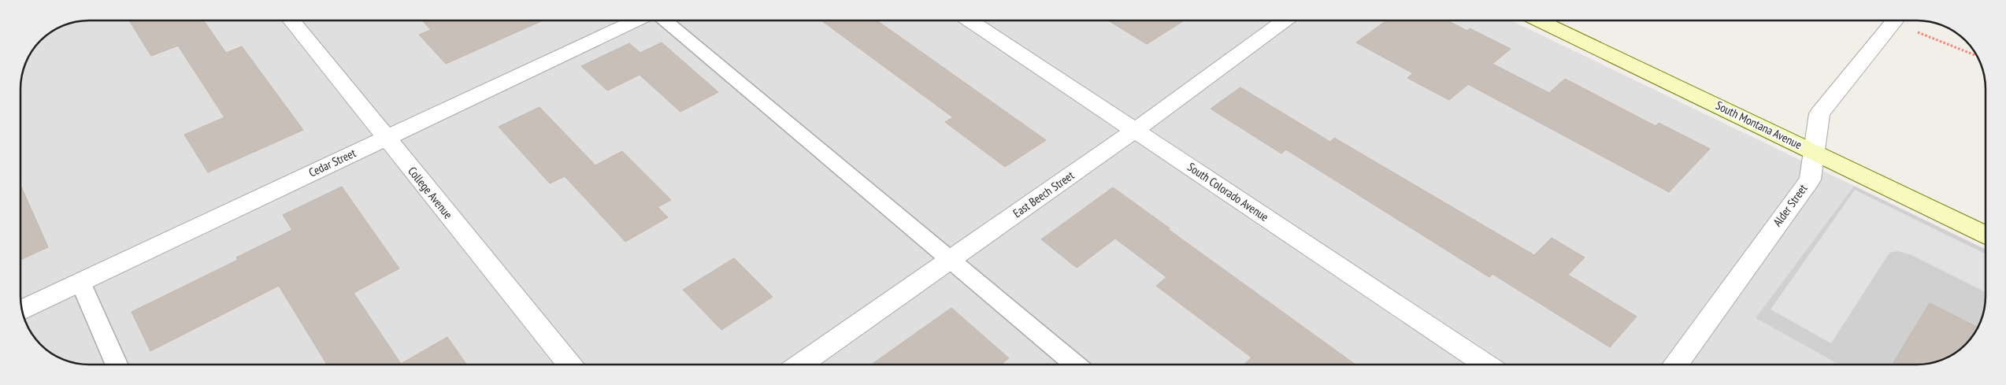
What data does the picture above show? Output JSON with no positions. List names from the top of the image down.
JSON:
{
  "streets": {
    "street": [
      "South Montana Avenue",
      "Cedar Street",
      "South Colorado Avenue",
      "College Avenue",
      "East Beech Street",
      "Alder Street"
    ]
  },
  "crossings": [
    ["South Montana Avenue", "Alder Street"],
    ["Cedar Street", "College Avenue"],
    ["South Colorado Avenue", "East Beech Street"]
  ]
}
